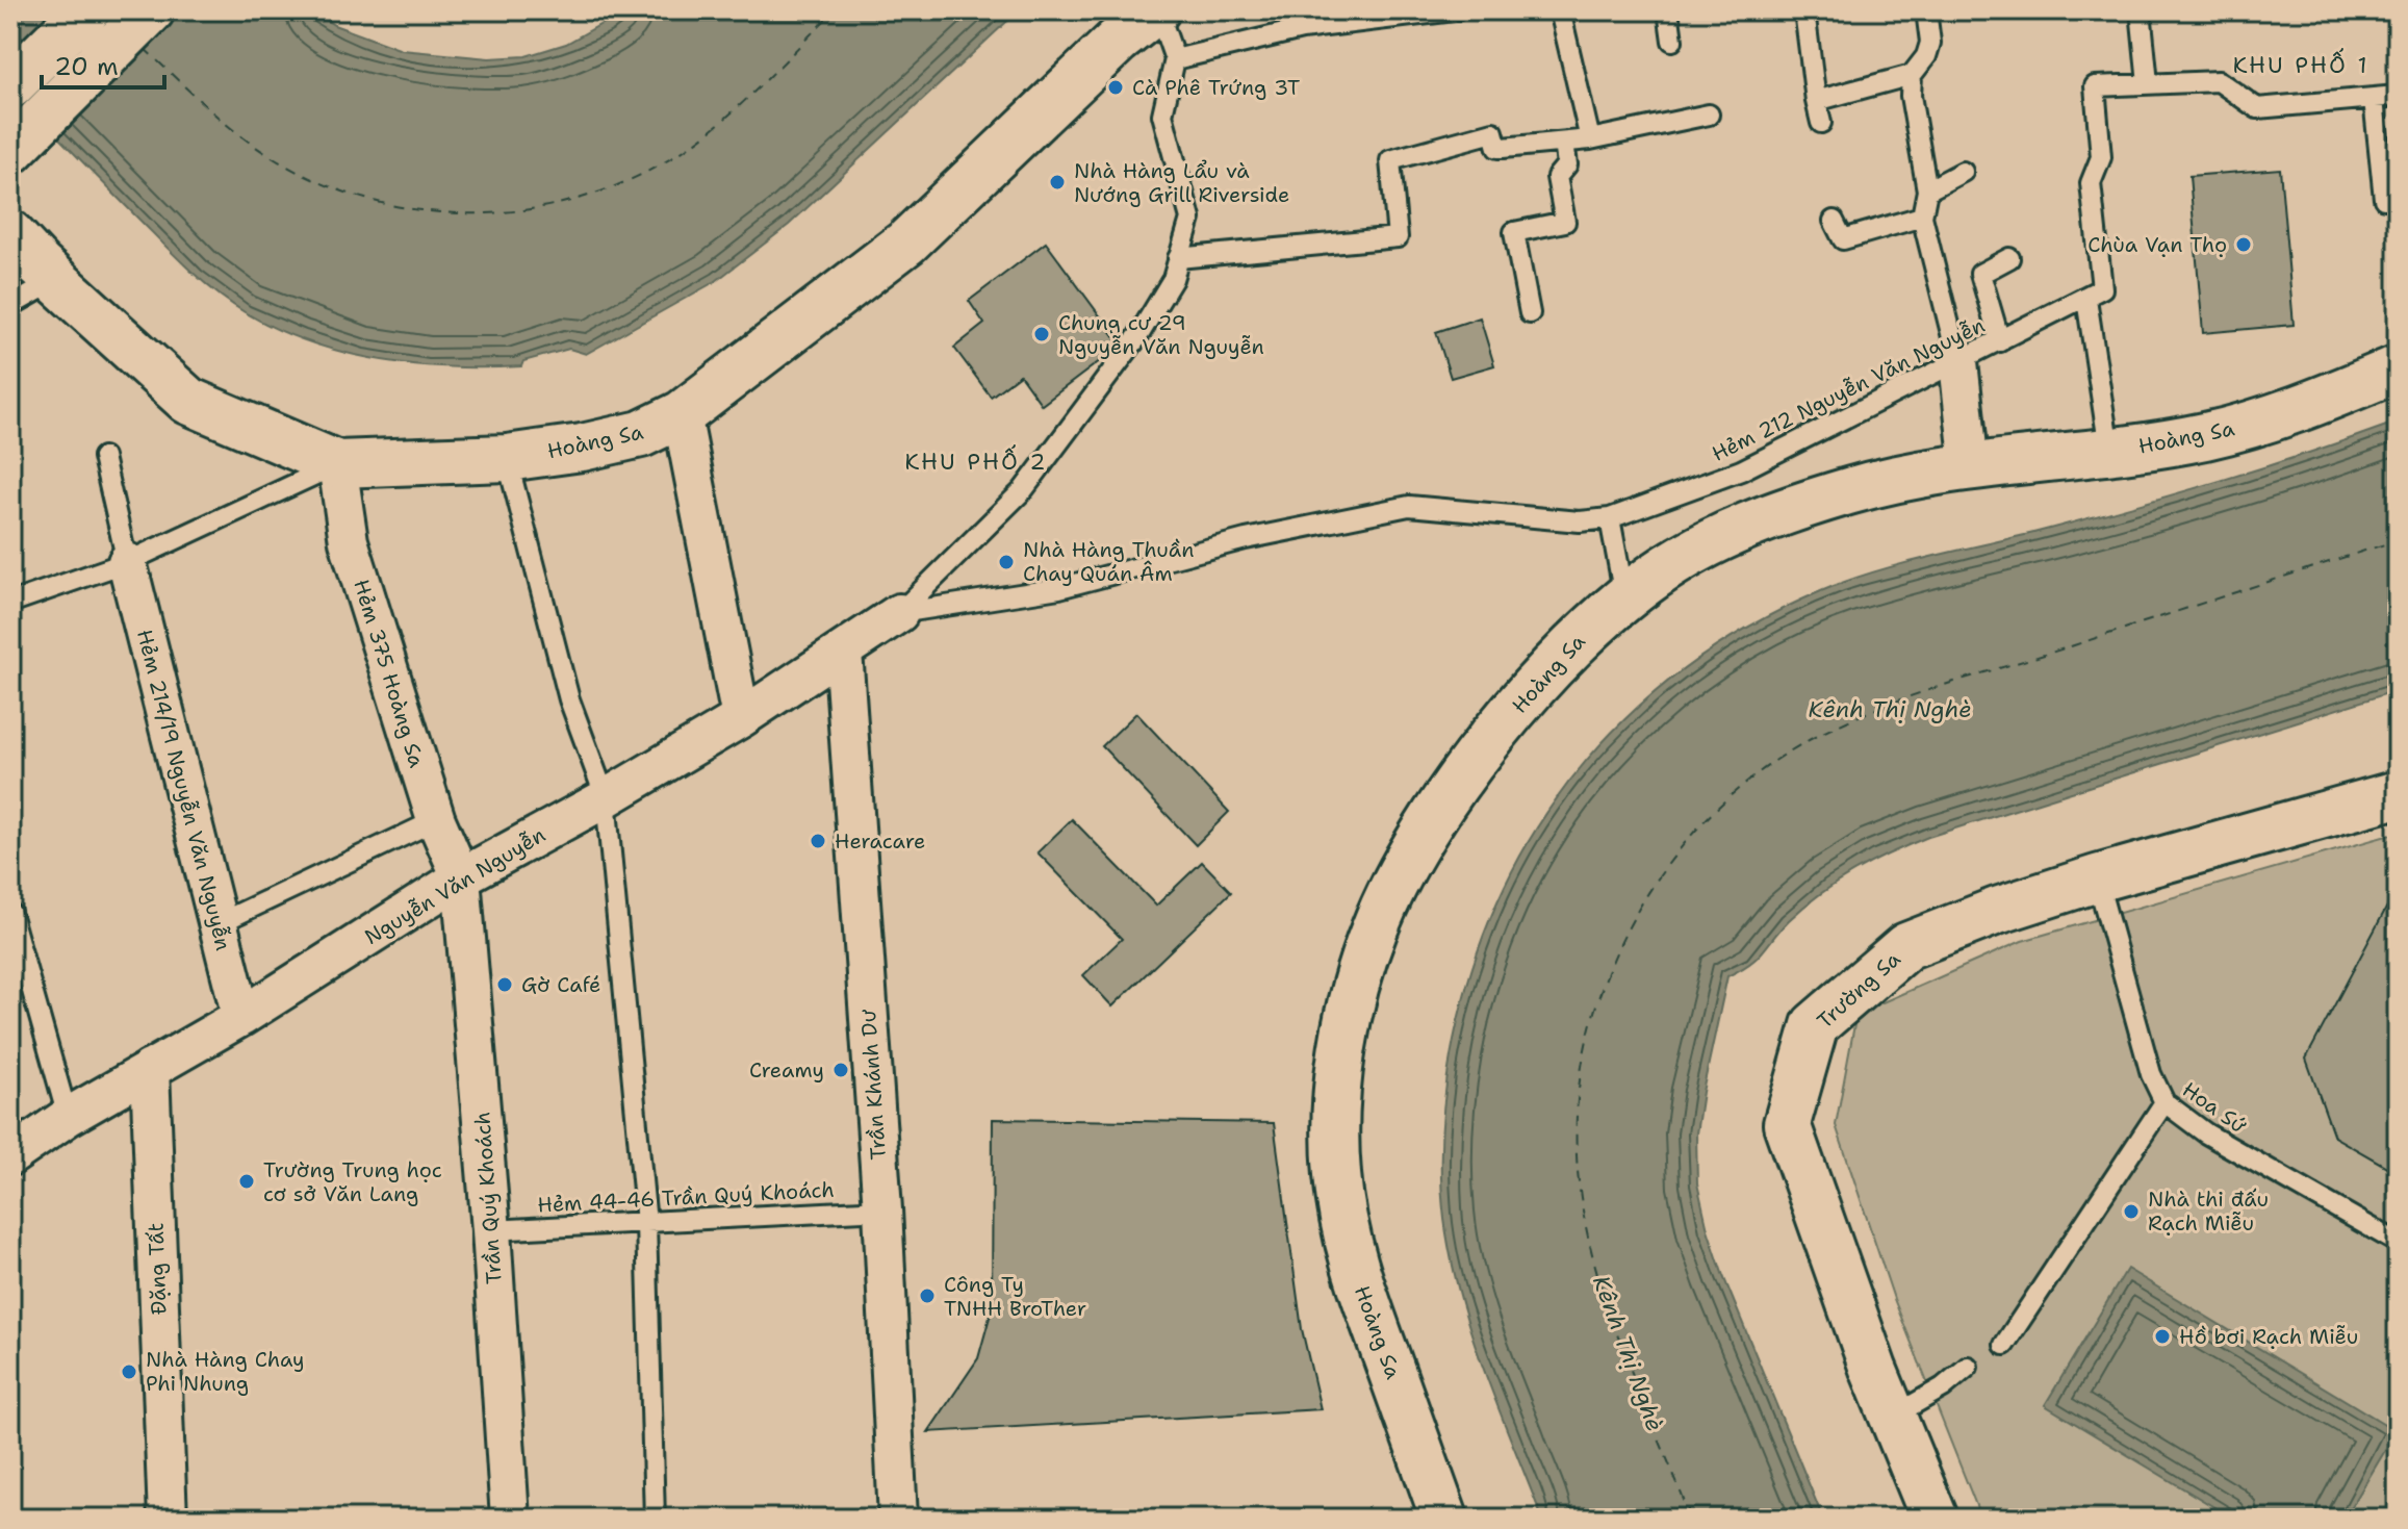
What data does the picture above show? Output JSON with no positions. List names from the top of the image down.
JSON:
{
  "streets": {
    "street": [
      "Hoàng Sa",
      "Hẻm 375 Hoàng Sa",
      "Hẻm 214/19 Nguyễn Văn Nguyễn",
      "Nguyễn Văn Nguyễn",
      "Trường Sa",
      "Trần Khánh Dư",
      "Trần Quý Khoách",
      "Ðặng Tất"
    ],
    "lane": ["Hẻm 212 Nguyễn Văn Nguyễn", "Hoa Sứ", "Hẻm 44-46 Trần Quý Khoách"]
  },
  "crossings": [
    ["Hẻm 212 Nguyễn Văn Nguyễn", "Nguyễn Văn Nguyễn"],
    ["Hoàng Sa", "Hẻm 375 Hoàng Sa"],
    ["Hẻm 375 Hoàng Sa", "Nguyễn Văn Nguyễn"],
    ["Hẻm 375 Hoàng Sa", "Trần Quý Khoách"],
    ["Hẻm 214/19 Nguyễn Văn Nguyễn", "Nguyễn Văn Nguyễn"],
    ["Nguyễn Văn Nguyễn", "Trần Khánh Dư"],
    ["Nguyễn Văn Nguyễn", "Trần Quý Khoách"],
    ["Nguyễn Văn Nguyễn", "Ðặng Tất"],
    ["Trường Sa", "Hoa Sứ"],
    ["Trần Khánh Dư", "Hẻm 44-46 Trần Quý Khoách"],
    ["Hẻm 44-46 Trần Quý Khoách", "Trần Quý Khoách"]
  ],
  "districts": ["KHU PHỐ 1", "KHU PHỐ 2"],
  "water": ["Kênh Thị Nghè"],
  "places": [
    "Cà Phê Trứng 3T",
    "Nhà Hàng Lẩu và Nướng Grill Riverside",
    "Chùa Vạn Thọ",
    "Chung cư 29 Nguyễn Văn Nguyễn",
    "Nhà Hàng Thuần Chay Quán Âm",
    "Heracare",
    "Gờ Café",
    "Creamy",
    "Trường Trung học cơ sở Văn Lang",
    "Nhà thi đấu Rạch Miễu",
    "Công Ty TNHH BroTher",
    "Hồ bơi Rạch Miễu",
    "Nhà Hàng Chay Phi Nhung"
  ],
  "scale_bar": "20 m"
}
